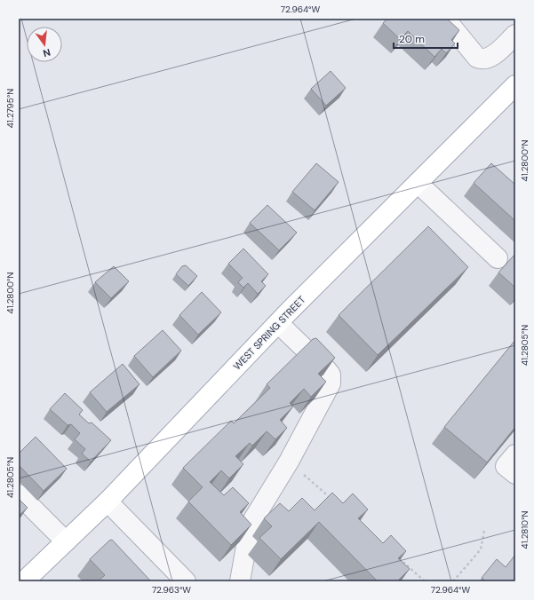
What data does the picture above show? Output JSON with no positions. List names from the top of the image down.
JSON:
{
  "streets": {
    "main road": ["WEST SPRING STREET"]
  },
  "scale_bar": "20 m",
  "north": "bottom",
  "coordinates": [
    "72.964°W",
    "41.2795°N",
    "41.2800°N",
    "41.2805°N",
    "41.2810°N",
    "72.963°W"
  ]
}
